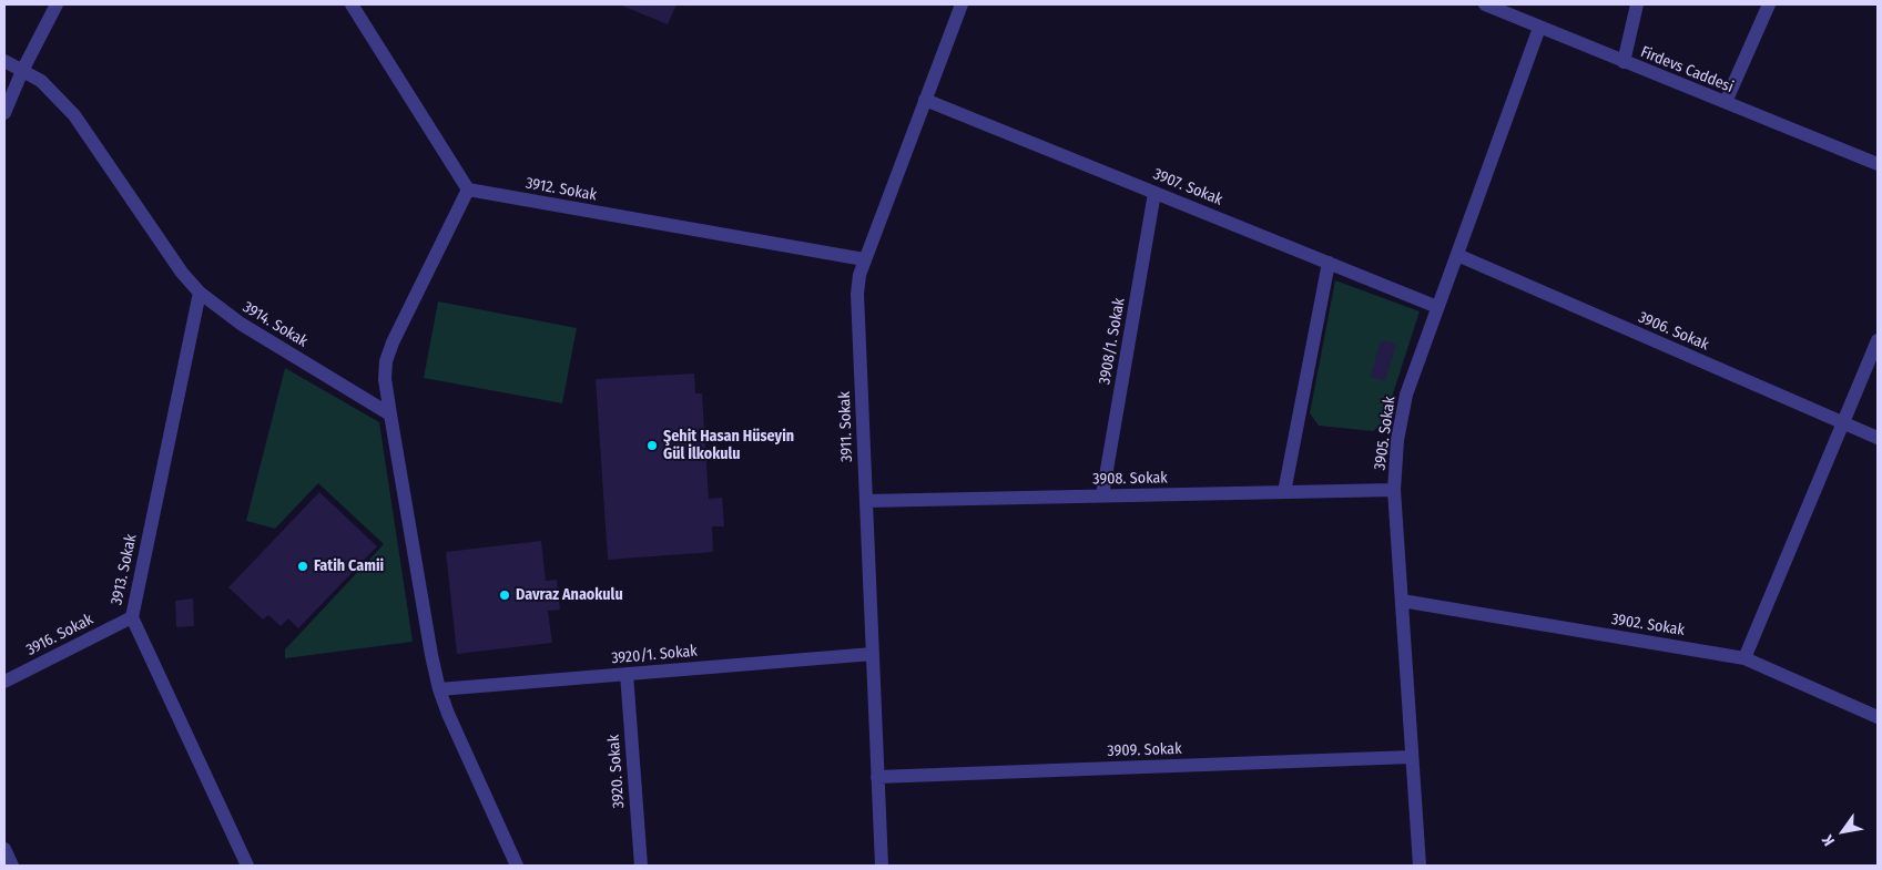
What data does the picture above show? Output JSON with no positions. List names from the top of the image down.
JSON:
{
  "streets": {
    "street": [
      "Firdevs Caddesi",
      "3907. Sokak",
      "3912. Sokak",
      "3914. Sokak",
      "3906. Sokak",
      "3908/1. Sokak",
      "3911. Sokak",
      "3905. Sokak",
      "3908. Sokak",
      "3913. Sokak",
      "3902. Sokak",
      "3916. Sokak",
      "3920/1. Sokak",
      "3909. Sokak",
      "3920. Sokak"
    ]
  },
  "crossings": [
    ["Firdevs Caddesi", "3905. Sokak"],
    ["3907. Sokak", "3908/1. Sokak"],
    ["3907. Sokak", "3911. Sokak"],
    ["3907. Sokak", "3905. Sokak"],
    ["3912. Sokak", "3911. Sokak"],
    ["3914. Sokak", "3913. Sokak"],
    ["3906. Sokak", "3905. Sokak"],
    ["3908/1. Sokak", "3908. Sokak"],
    ["3911. Sokak", "3908. Sokak"],
    ["3911. Sokak", "3920/1. Sokak"],
    ["3911. Sokak", "3909. Sokak"],
    ["3905. Sokak", "3908. Sokak"],
    ["3905. Sokak", "3902. Sokak"],
    ["3905. Sokak", "3909. Sokak"],
    ["3913. Sokak", "3916. Sokak"],
    ["3920/1. Sokak", "3920. Sokak"]
  ],
  "places": ["Şehit Hasan Hüseyin Gül İlkokulu", "Fatih Camii", "Davraz Anaokulu"],
  "north": "bottom left"
}
